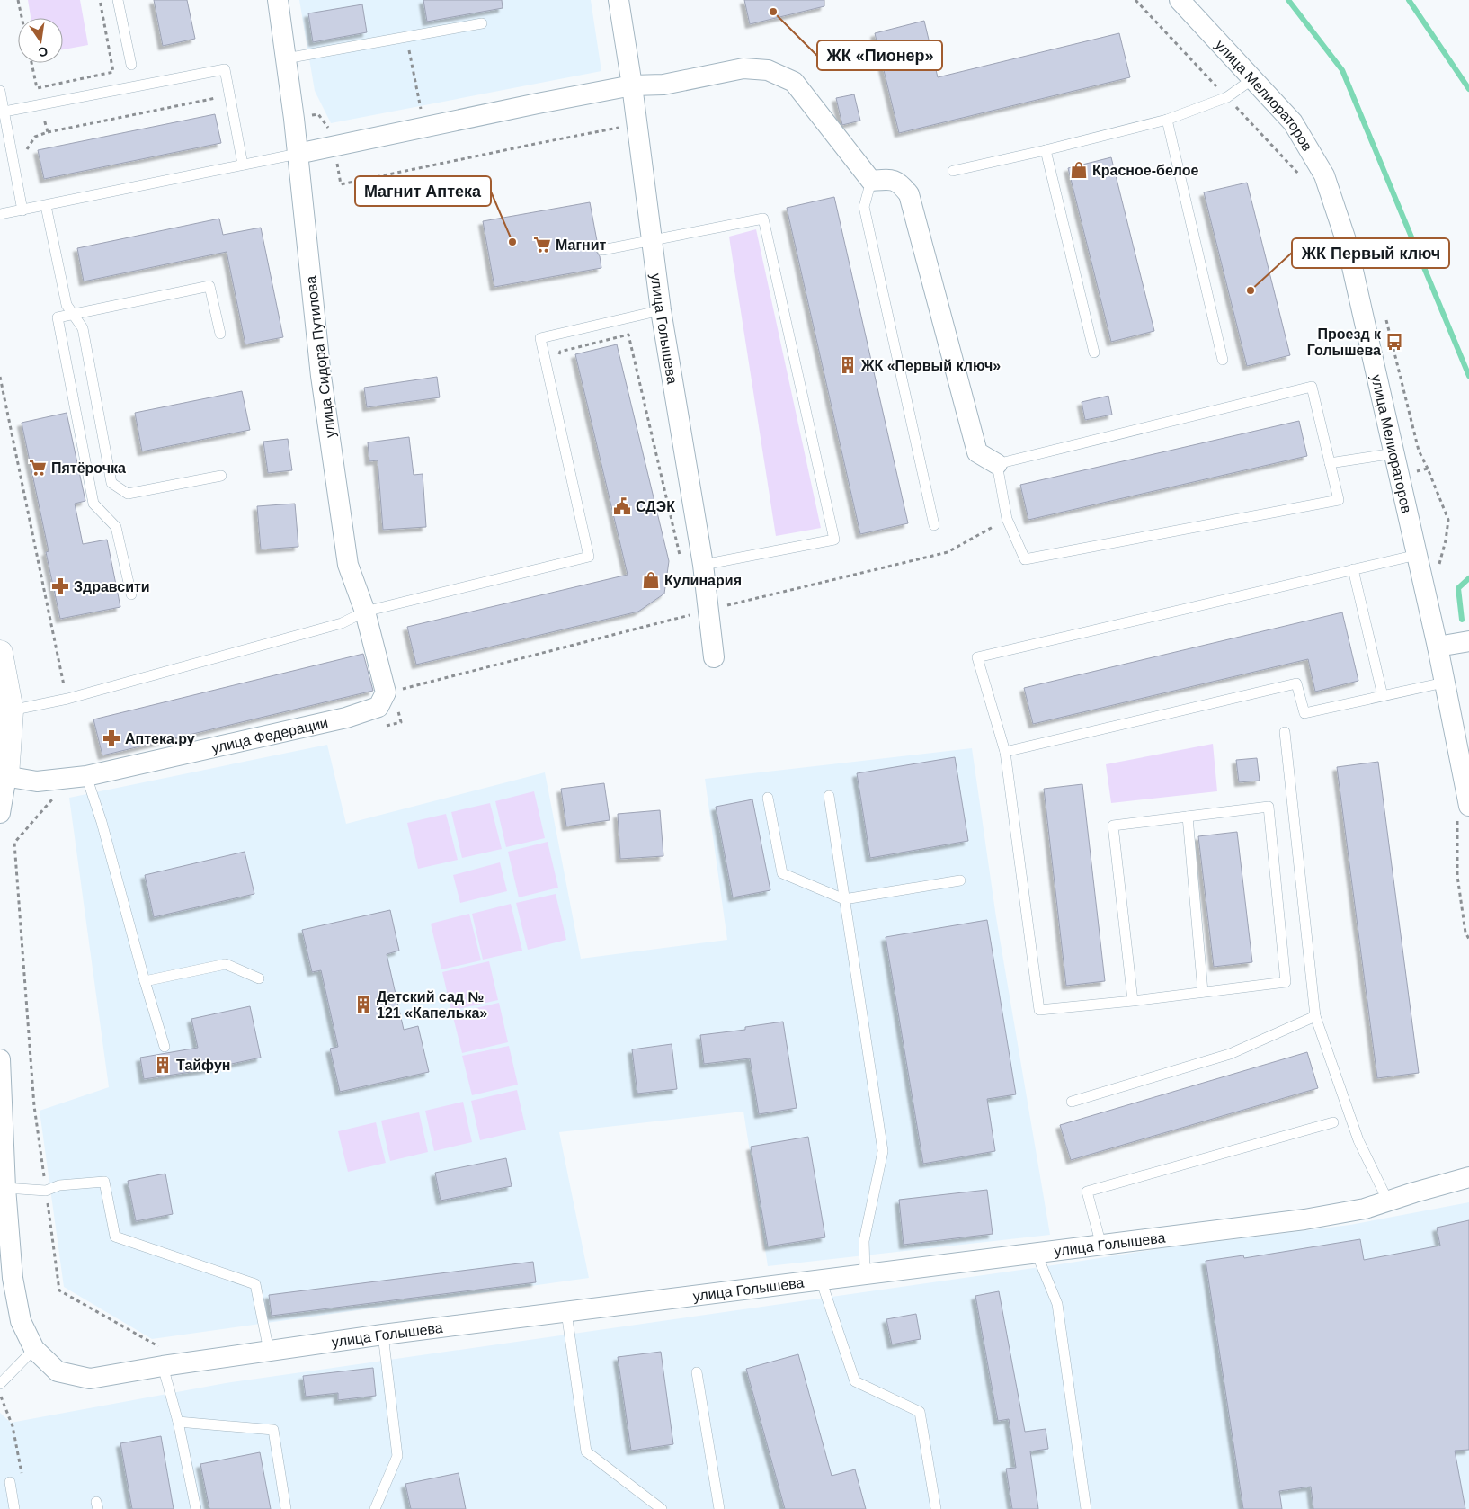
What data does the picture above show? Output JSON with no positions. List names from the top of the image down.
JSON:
{
  "streets": {
    "street": [
      "улица Мелиораторов",
      "улица Голышева",
      "улица Сидора Путилова",
      "улица Федерации"
    ]
  },
  "crossings": [
    ["улица Сидора Путилова", "улица Федерации"]
  ],
  "places": {
    "other": ["ЖК «Пионер»", "Магнит Аптека", "ЖК Первый ключ"],
    "shop": ["Красное-белое", "Кулинария"],
    "supermarket": ["Магнит", "Пятёрочка"],
    "bus stop": ["Проезд к Голышева"],
    "building": ["ЖК «Первый ключ»", "Детский сад № 121 «Капелька»", "Тайфун"],
    "public building": ["СДЭК"],
    "pharmacy": ["Здравсити", "Аптека.ру"]
  },
  "north": "bottom"
}
